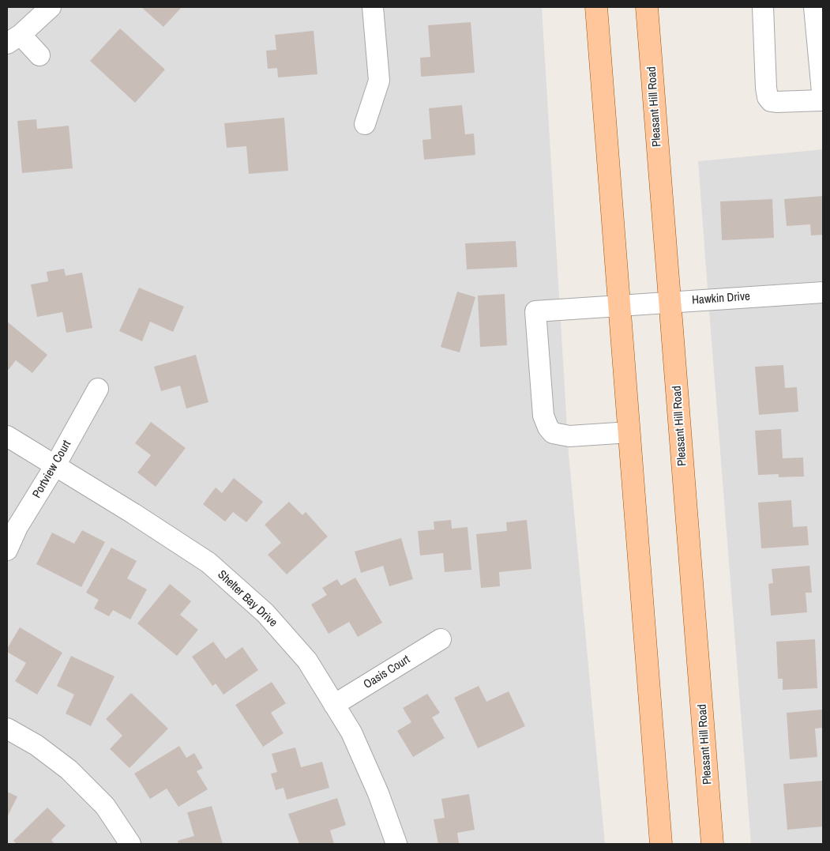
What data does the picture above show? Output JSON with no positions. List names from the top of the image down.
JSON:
{
  "streets": {
    "main road": ["Pleasant Hill Road"],
    "street": [
      "Hawkin Drive",
      "Portview Court",
      "Shelter Bay Drive",
      "Oasis Court"
    ]
  },
  "crossings": [
    ["Pleasant Hill Road", "Hawkin Drive"],
    ["Portview Court", "Shelter Bay Drive"],
    ["Shelter Bay Drive", "Oasis Court"]
  ]
}
